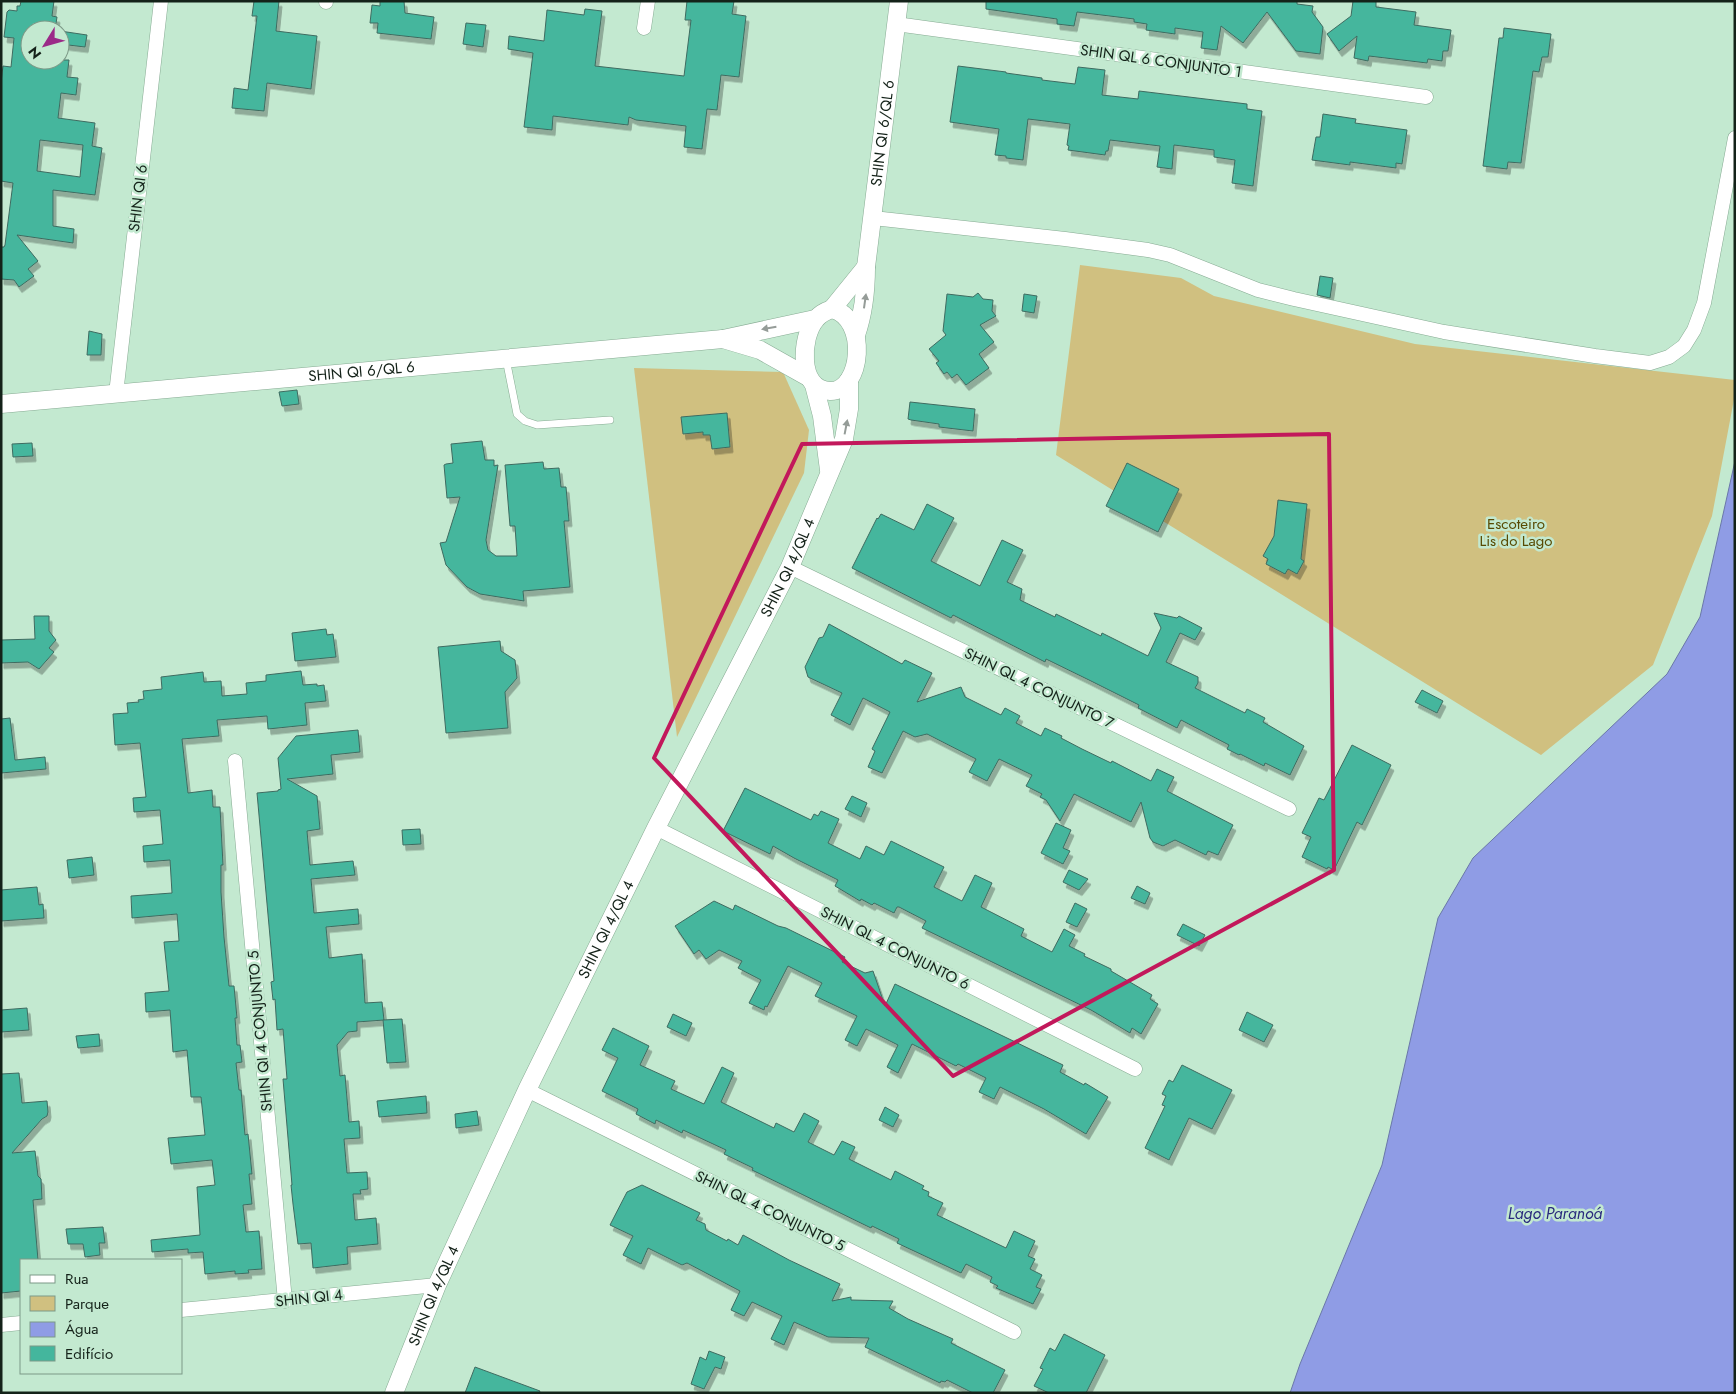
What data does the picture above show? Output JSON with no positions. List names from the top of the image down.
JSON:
{
  "streets": {
    "street": [
      "SHIN QL 6 CONJUNTO 1",
      "SHIN QI 6/QL 6",
      "SHIN QI 6",
      "SHIN QI 4/QL 4",
      "SHIN QL 4 CONJUNTO 7",
      "SHIN QL 4 CONJUNTO 6",
      "SHIN QI 4 CONJUNTO 5",
      "SHIN QL 4 CONJUNTO 5",
      "SHIN QI 4"
    ]
  },
  "crossings": [
    ["SHIN QL 6 CONJUNTO 1", "SHIN QI 6/QL 6"],
    ["SHIN QI 6/QL 6", "SHIN QI 6"],
    ["SHIN QI 6/QL 6", "SHIN QI 4/QL 4"],
    ["SHIN QI 4/QL 4", "SHIN QL 4 CONJUNTO 7"],
    ["SHIN QI 4/QL 4", "SHIN QL 4 CONJUNTO 6"],
    ["SHIN QI 4/QL 4", "SHIN QL 4 CONJUNTO 5"],
    ["SHIN QI 4/QL 4", "SHIN QI 4"],
    ["SHIN QI 4 CONJUNTO 5", "SHIN QI 4"]
  ],
  "water": ["Lago Paranoá"],
  "parks": ["Escoteiro Lis do Lago"],
  "legend": [
    "Rua",
    "Parque",
    "Água",
    "Edifício"
  ],
  "north": "bottom left"
}
